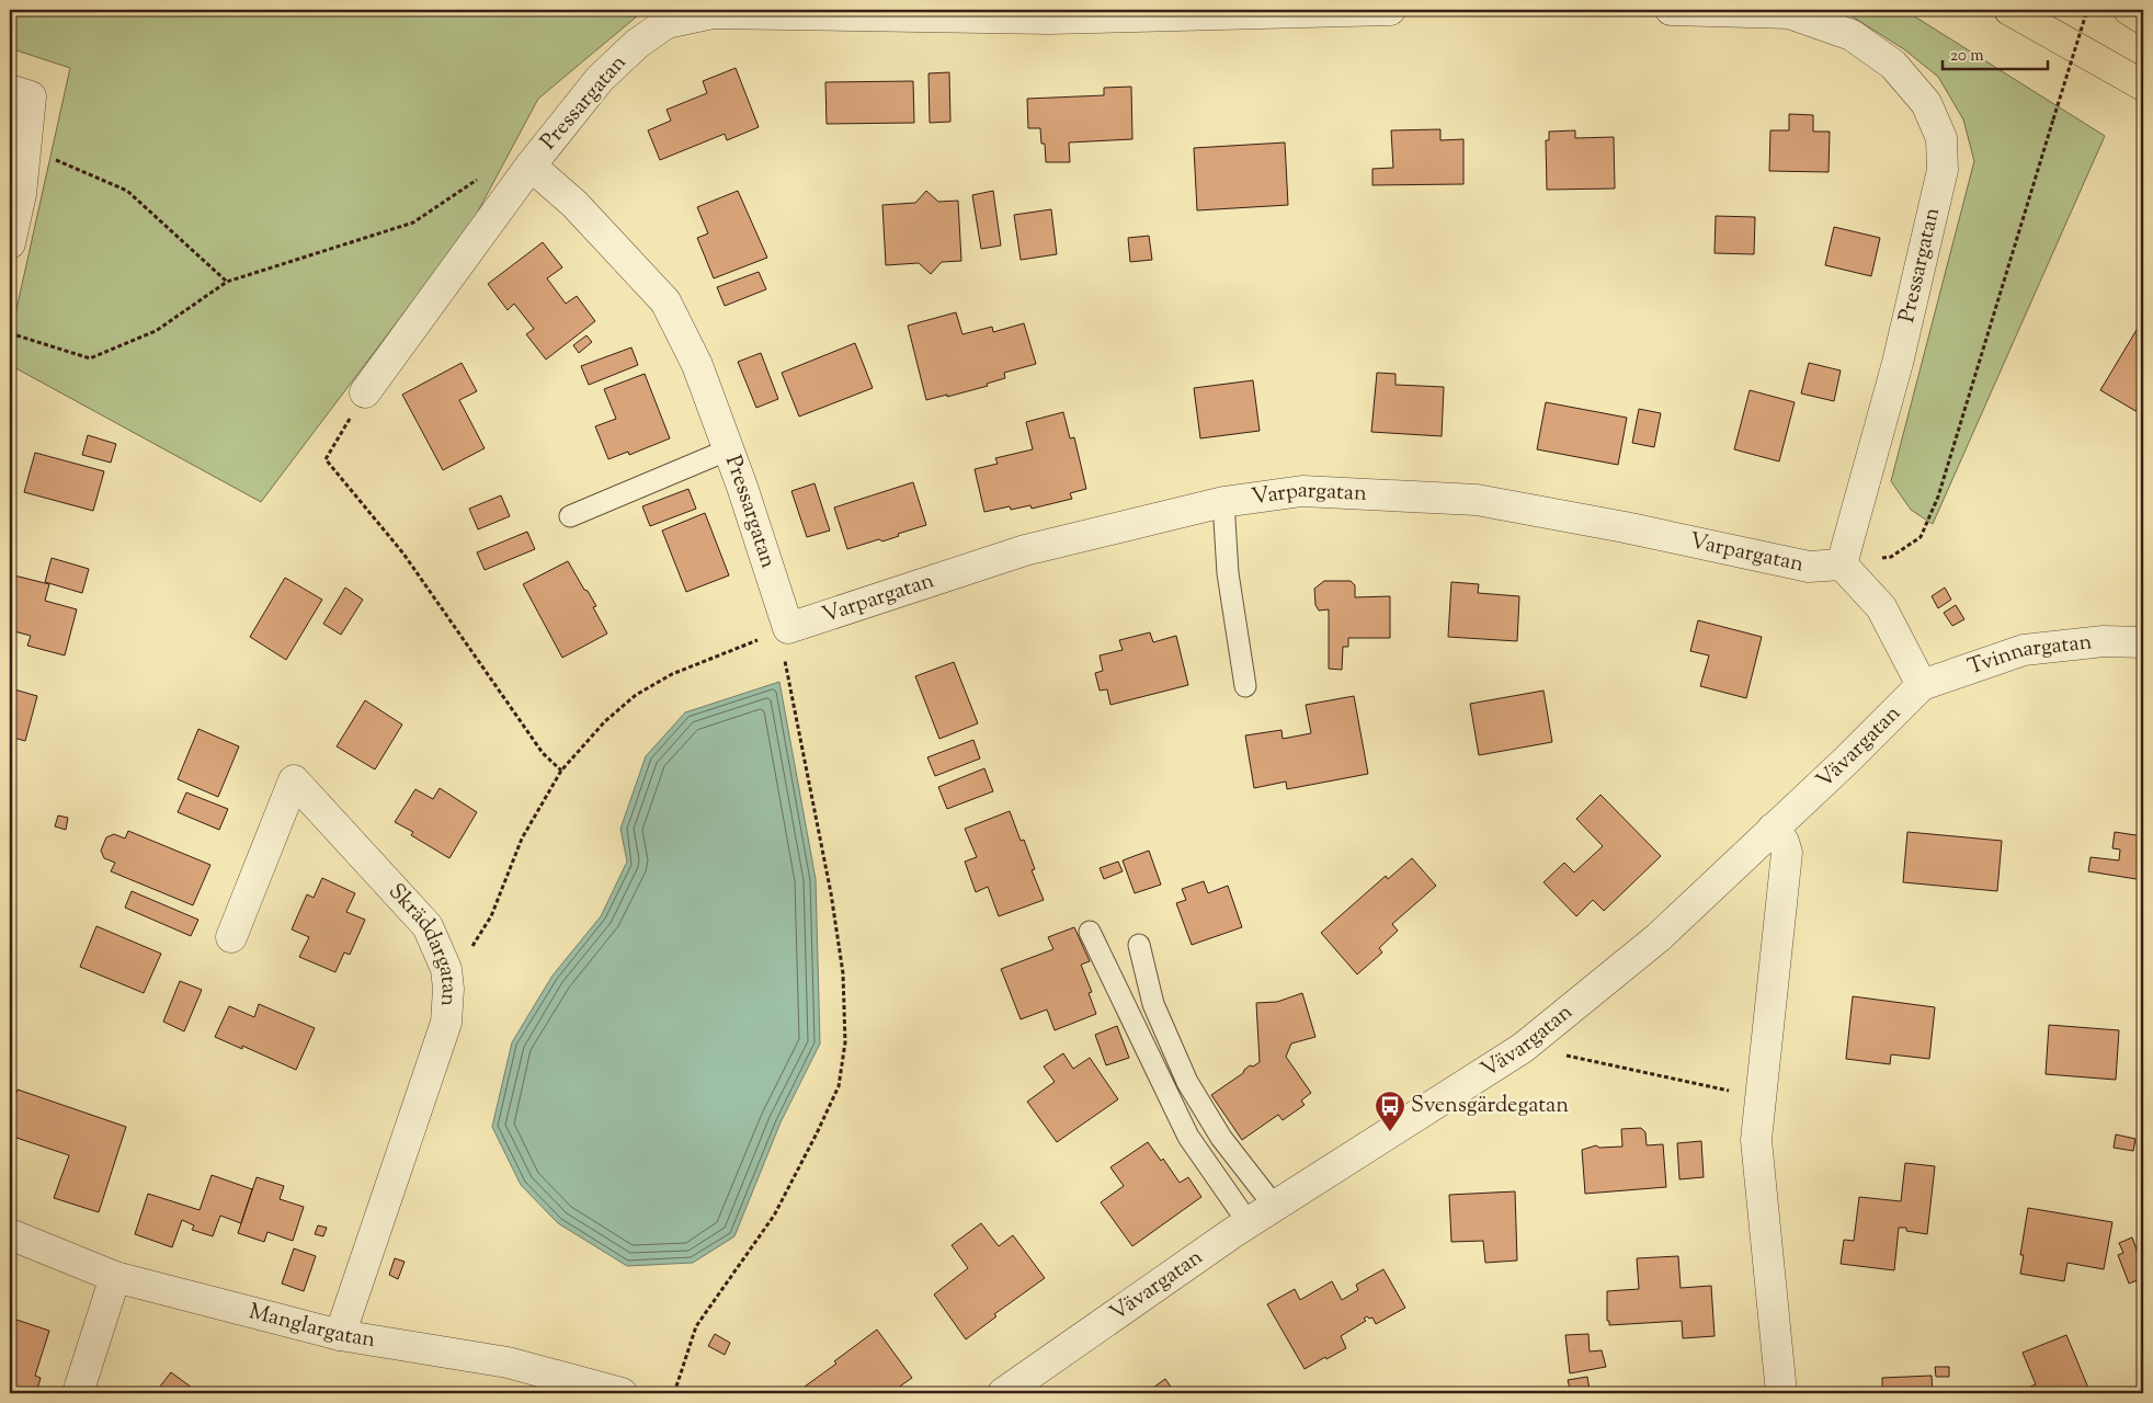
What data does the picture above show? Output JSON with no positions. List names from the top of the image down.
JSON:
{
  "streets": {
    "street": [
      "Pressargatan",
      "Varpargatan",
      "Tvinnargatan",
      "Vävargatan",
      "Skräddargatan",
      "Manglargatan"
    ]
  },
  "crossings": [
    ["Pressargatan", "Varpargatan"],
    ["Tvinnargatan", "Vävargatan"],
    ["Skräddargatan", "Manglargatan"]
  ],
  "places": {
    "bus stop": ["Svensgärdegatan"]
  },
  "scale_bar": "20 m"
}
